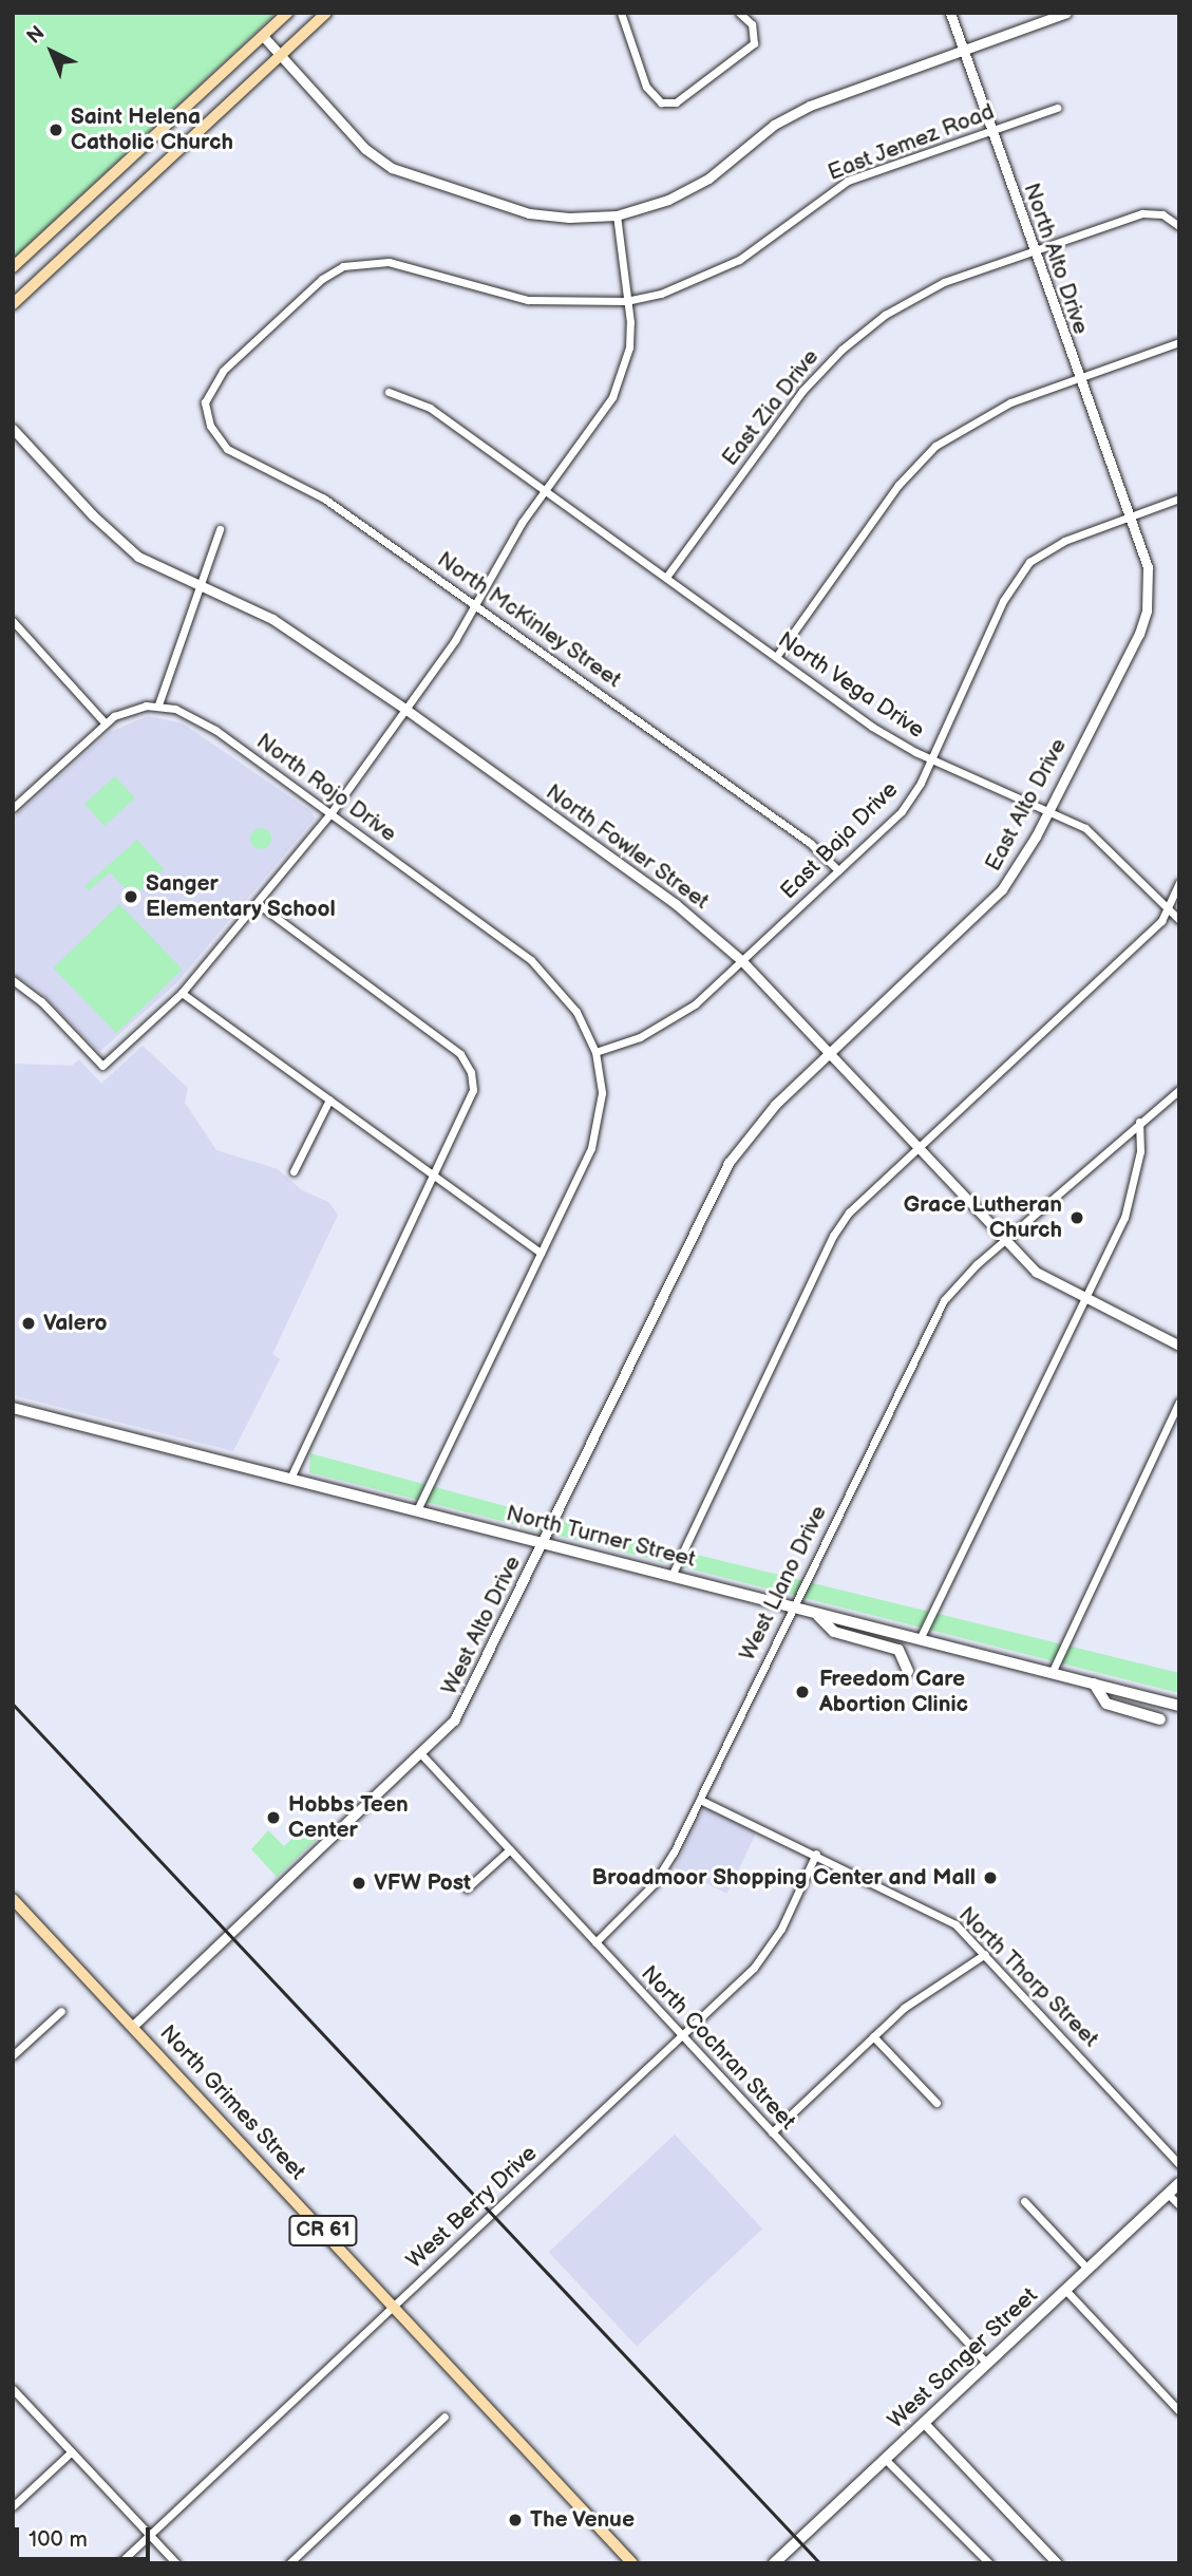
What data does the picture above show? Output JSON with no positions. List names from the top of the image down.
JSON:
{
  "streets": {
    "main road": [
      "North Turner Street",
      "North Grimes Street",
      "CR 61",
      "West Sanger Street"
    ],
    "street": [
      "East Jemez Road",
      "North Alto Drive",
      "East Zia Drive",
      "North McKinley Street",
      "North Vega Drive",
      "North Rojo Drive",
      "East Alto Drive",
      "East Baja Drive",
      "North Fowler Street",
      "West Llano Drive",
      "West Alto Drive",
      "North Thorp Street",
      "North Cochran Street",
      "West Berry Drive"
    ]
  },
  "crossings": [
    ["East Jemez Road", "North Alto Drive"],
    ["East Jemez Road", "North McKinley Street"],
    ["North Alto Drive", "East Zia Drive"],
    ["North Alto Drive", "East Alto Drive"],
    ["North Alto Drive", "East Baja Drive"],
    ["East Zia Drive", "North Vega Drive"],
    ["North McKinley Street", "East Baja Drive"],
    ["North Vega Drive", "East Alto Drive"],
    ["North Vega Drive", "East Baja Drive"],
    ["North Rojo Drive", "East Baja Drive"],
    ["North Rojo Drive", "North Turner Street"],
    ["East Alto Drive", "East Baja Drive"],
    ["East Alto Drive", "North Fowler Street"],
    ["East Alto Drive", "West Alto Drive"],
    ["East Baja Drive", "North Fowler Street"],
    ["North Fowler Street", "West Llano Drive"],
    ["North Fowler Street", "West Alto Drive"],
    ["North Turner Street", "West Llano Drive"],
    ["North Turner Street", "West Alto Drive"],
    ["West Llano Drive", "North Thorp Street"],
    ["West Llano Drive", "North Cochran Street"],
    ["West Alto Drive", "North Cochran Street"],
    ["West Alto Drive", "North Grimes Street"],
    ["North Thorp Street", "West Berry Drive"],
    ["North Cochran Street", "West Berry Drive"],
    ["North Cochran Street", "West Sanger Street"],
    ["North Grimes Street", "West Berry Drive"]
  ],
  "places": [
    "Saint Helena Catholic Church",
    "Sanger Elementary School",
    "Grace Lutheran Church",
    "Valero",
    "Freedom Care Abortion Clinic",
    "Hobbs Teen Center",
    "Broadmoor Shopping Center and Mall",
    "VFW Post",
    "The Venue"
  ],
  "scale_bar": "100 m",
  "north": "top left"
}
